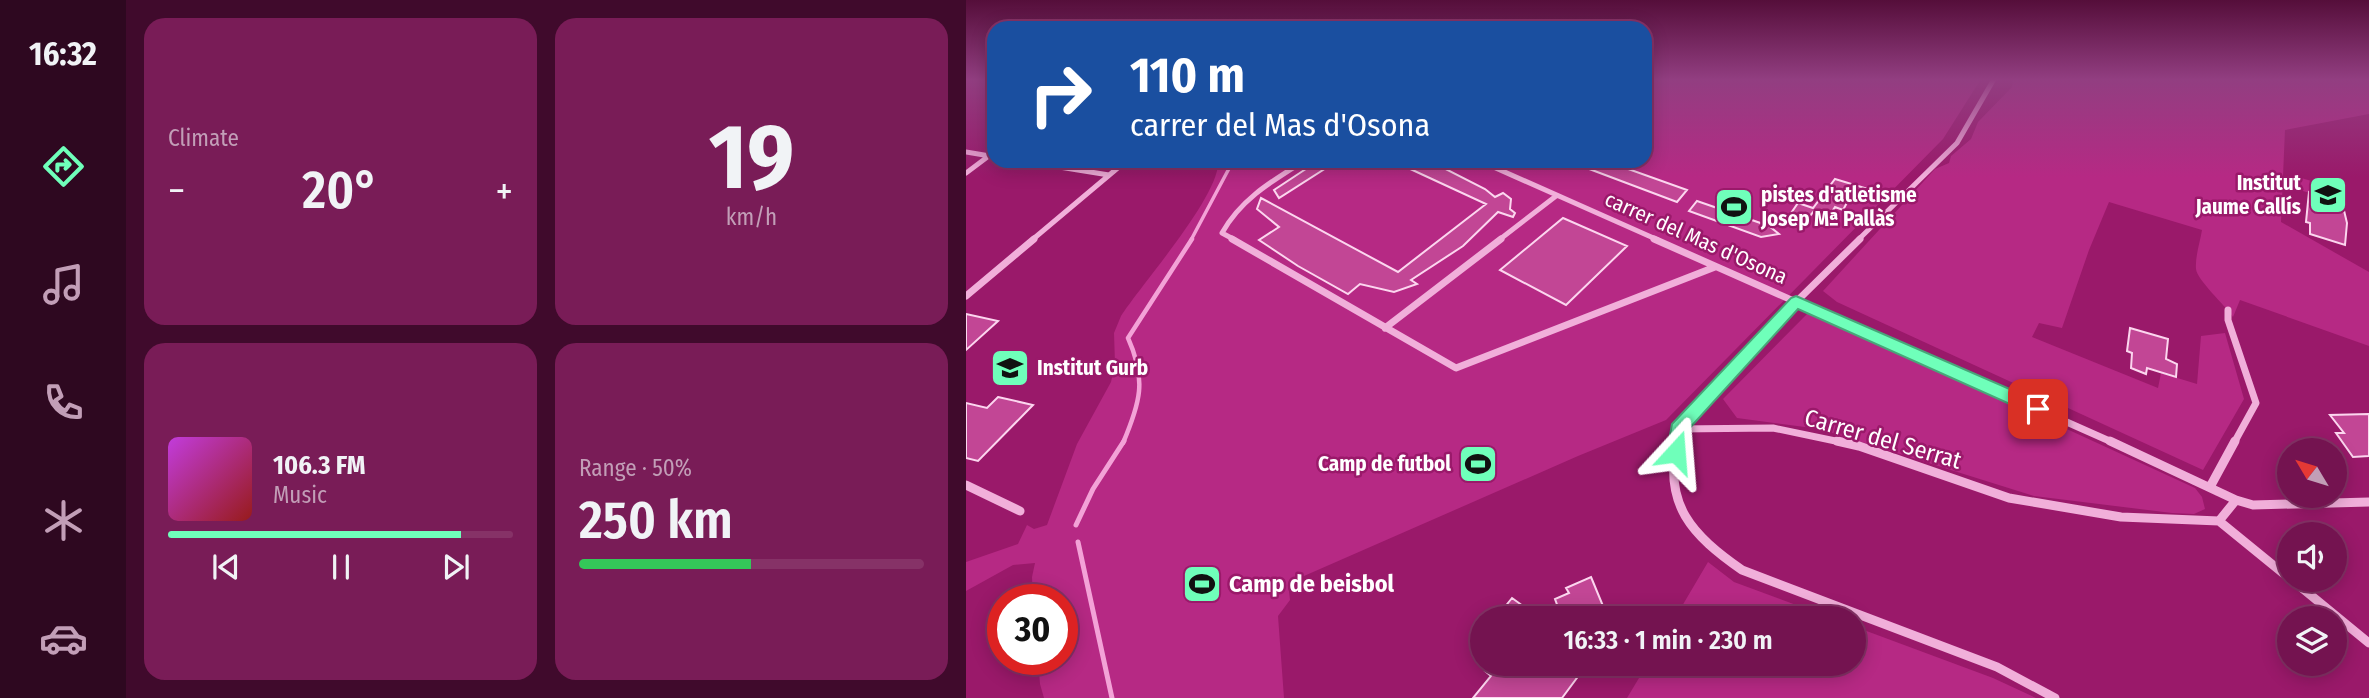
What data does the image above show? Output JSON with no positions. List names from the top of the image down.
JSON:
{
  "streets": {
    "street": ["carrer del Mas d'Osona", "Carrer del Serrat"]
  },
  "places": {
    "school or university": ["Institut Jaume Callís", "Institut Gurb"],
    "sports": ["pistes d'atletisme Josep Mª Pallàs", "Camp de futbol", "Camp de beisbol"]
  },
  "north": "top left",
  "page": {
    "tabs": "16:32",
    "tile": [
      "Climate",
      ["19", "km/h"],
      ["Range · 50%", "250 km"]
    ],
    "turn": ["110 m", "carrer del Mas d'Osona"],
    "heat": ["−", "20°", "+"],
    "song": ["106.3 FM", "Music"],
    "limit": "30",
    "trip": "16:33 · 1 min · 230 m"
  }
}
